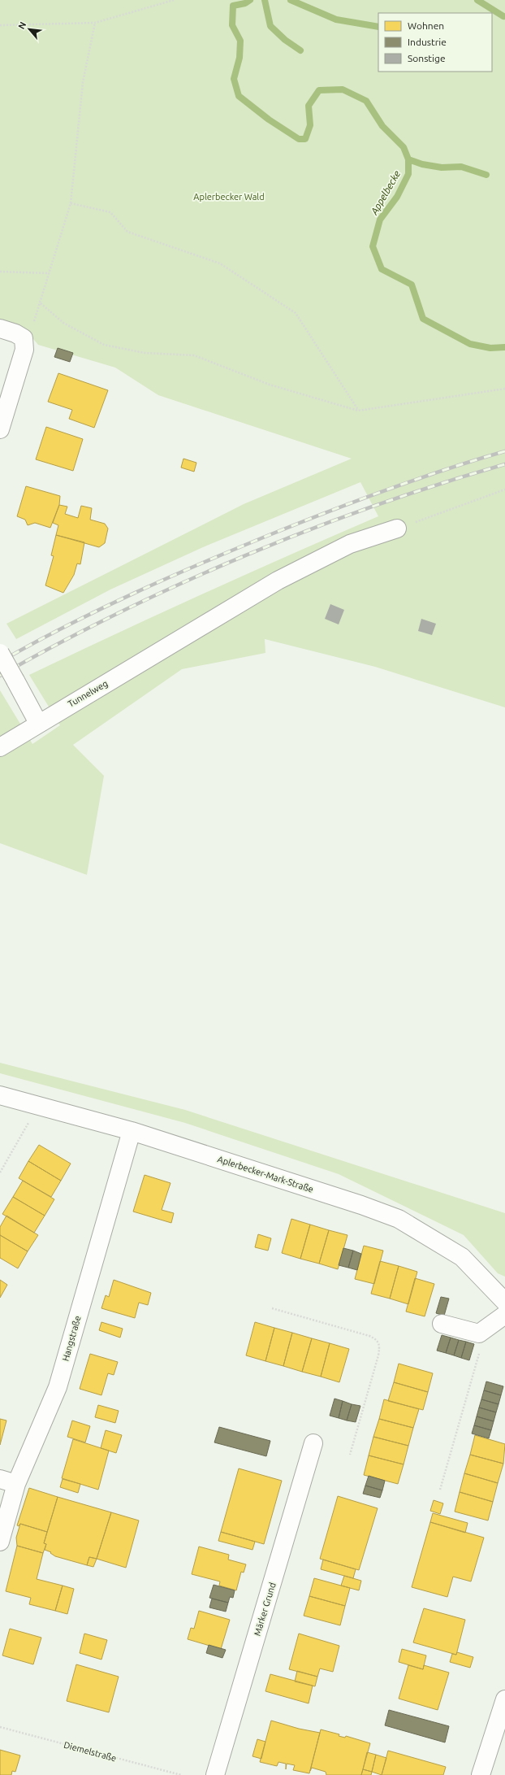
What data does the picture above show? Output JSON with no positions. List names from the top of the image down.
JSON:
{
  "streets": {
    "street": [
      "Tunnelweg",
      "Aplerbecker-Mark-Straße",
      "Hangstraße",
      "Märker Grund"
    ],
    "path": ["Diemelstraße"]
  },
  "crossings": [
    ["Aplerbecker-Mark-Straße", "Hangstraße"]
  ],
  "water": ["Appelbecke"],
  "parks": ["Aplerbecker Wald"],
  "legend": ["Wohnen", "Industrie", "Sonstige"],
  "north": "top left"
}
